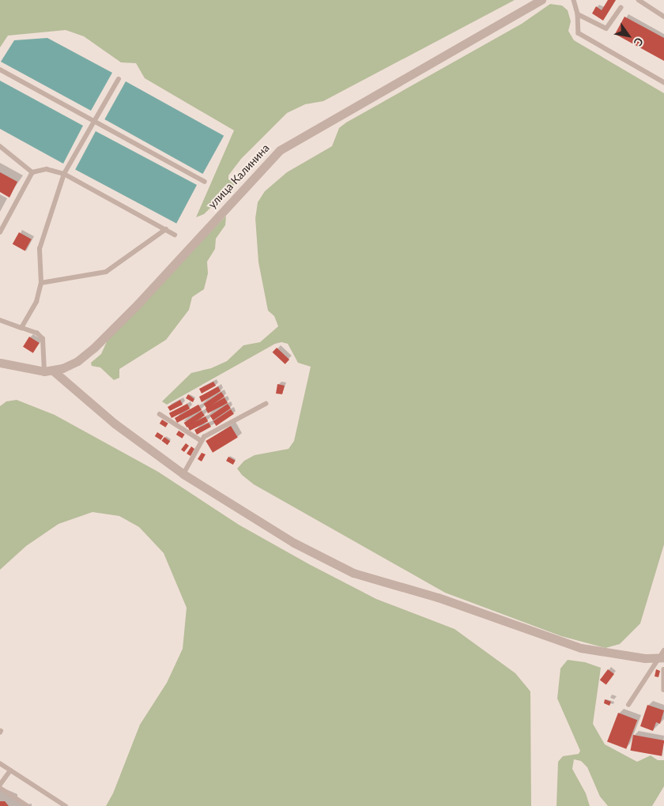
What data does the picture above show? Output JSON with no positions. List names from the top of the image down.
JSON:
{
  "streets": {
    "street": ["улица Калинина"]
  },
  "north": "bottom right"
}
